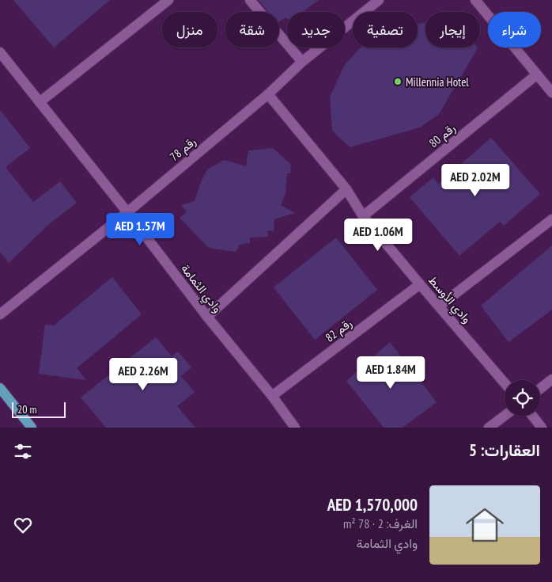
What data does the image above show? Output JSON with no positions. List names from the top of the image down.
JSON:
{
  "streets": {
    "street": [
      "رقم 80",
      "رقم 78",
      "وادي الثمامة",
      "وادي الأوسط",
      "رقم 82"
    ]
  },
  "crossings": [
    ["رقم 80", "وادي الأوسط"],
    ["رقم 78", "وادي الثمامة"],
    ["رقم 78", "وادي الأوسط"],
    ["وادي الثمامة", "رقم 82"],
    ["وادي الأوسط", "رقم 82"]
  ],
  "places": ["Millennia Hotel"],
  "scale_bar": "20 m",
  "page": {
    "chip": [
      "شراء",
      "إيجار",
      "تصفية",
      "جديد",
      "شقة",
      "منزل"
    ],
    "price": [
      "AED 2.02M",
      "AED 1.57M",
      "AED 1.06M",
      "AED 1.84M",
      "AED 2.26M"
    ],
    "scale": "20 m",
    "heading": "العقارات: 5",
    "list": [
      {
        "name": "AED 1,570,000",
        "note": "الغرف: 2 · 78 m² · وادي الثمامة"
      }
    ]
  }
}
